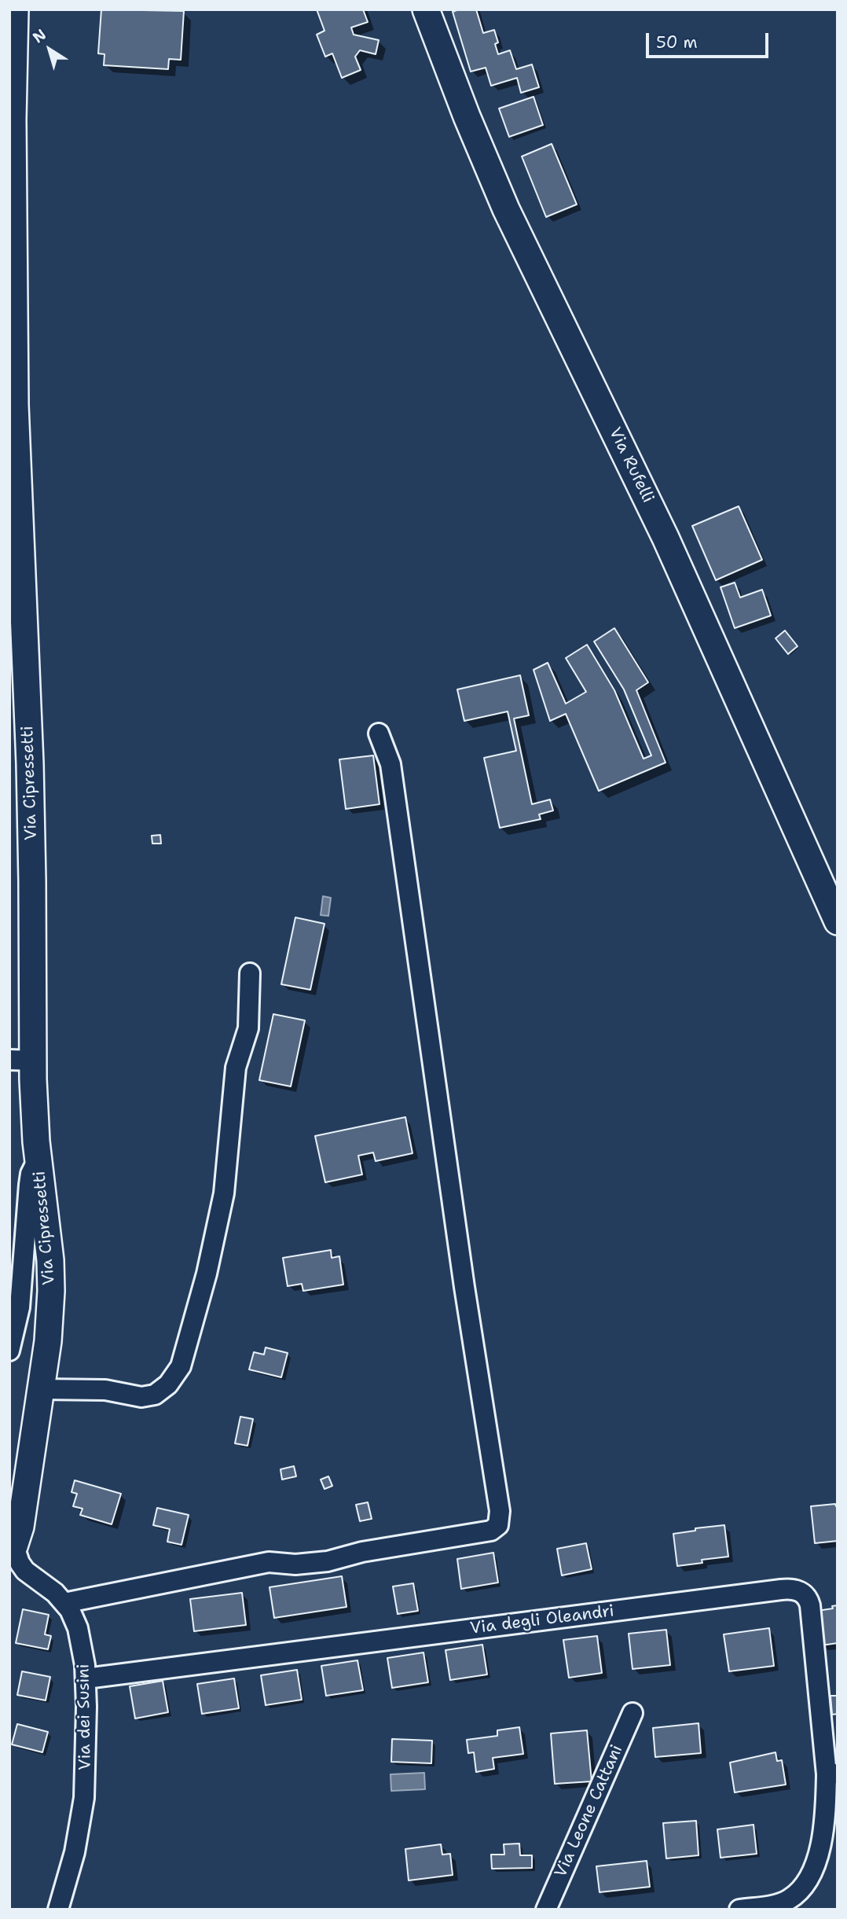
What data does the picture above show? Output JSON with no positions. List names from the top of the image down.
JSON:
{
  "streets": {
    "street": [
      "Via Rufelli",
      "Via Cipressetti",
      "Via degli Oleandri",
      "Via dei Susini",
      "Via Leone Cattani"
    ]
  },
  "crossings": [
    ["Via Cipressetti", "Via dei Susini"],
    ["Via degli Oleandri", "Via dei Susini"]
  ],
  "scale_bar": "50 m",
  "north": "top left"
}
